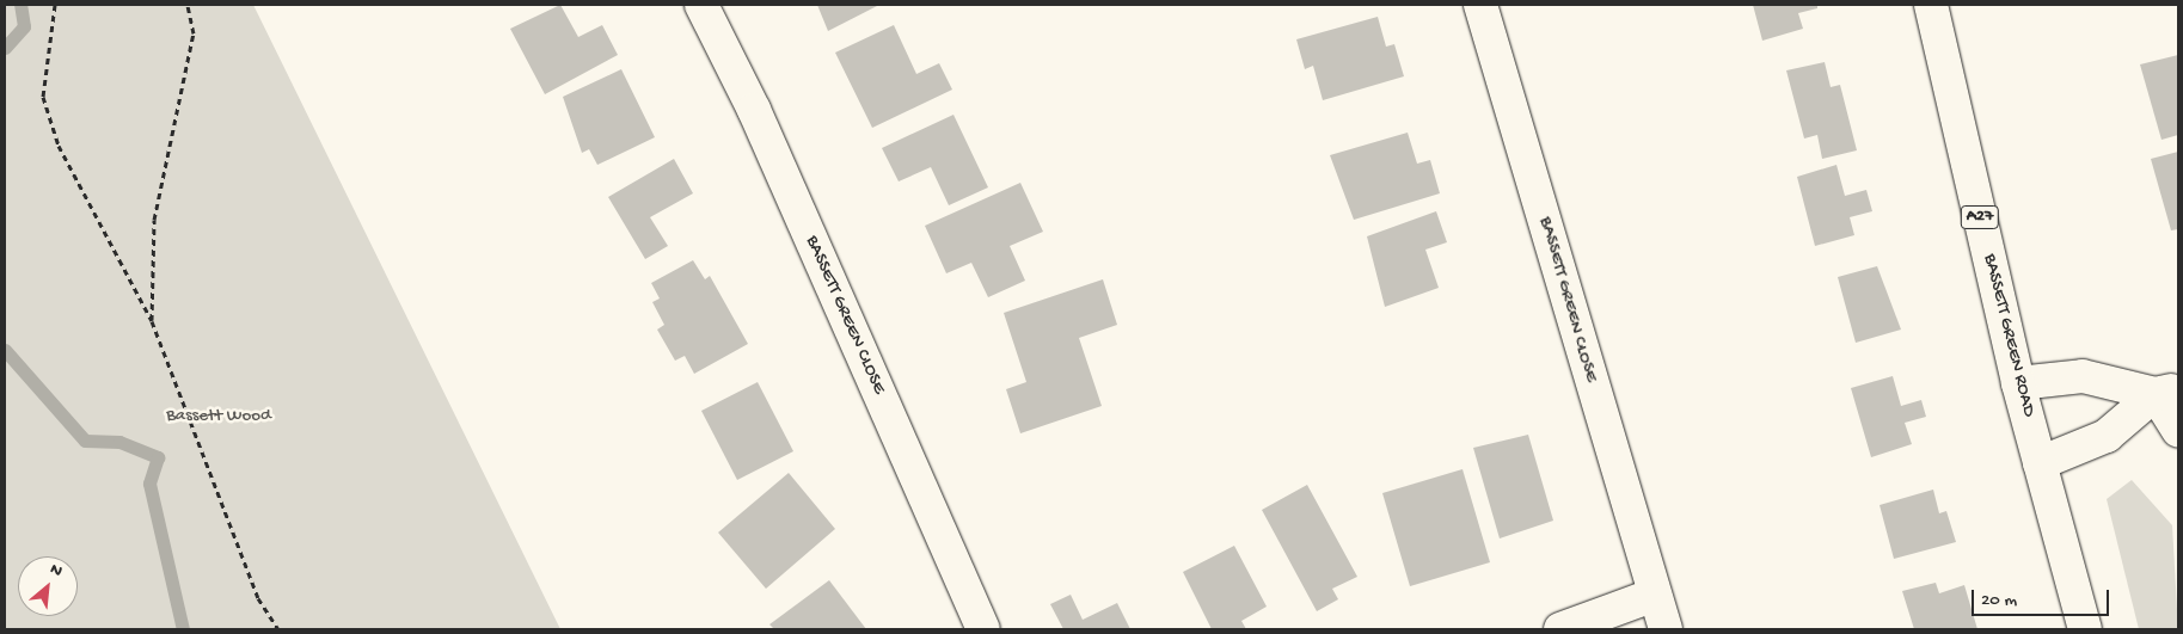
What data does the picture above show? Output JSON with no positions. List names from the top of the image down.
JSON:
{
  "streets": {
    "street": ["A27", "BASSETT GREEN CLOSE", "BASSETT GREEN ROAD"]
  },
  "parks": ["Bassett Wood"],
  "scale_bar": "20 m",
  "north": "top right"
}
